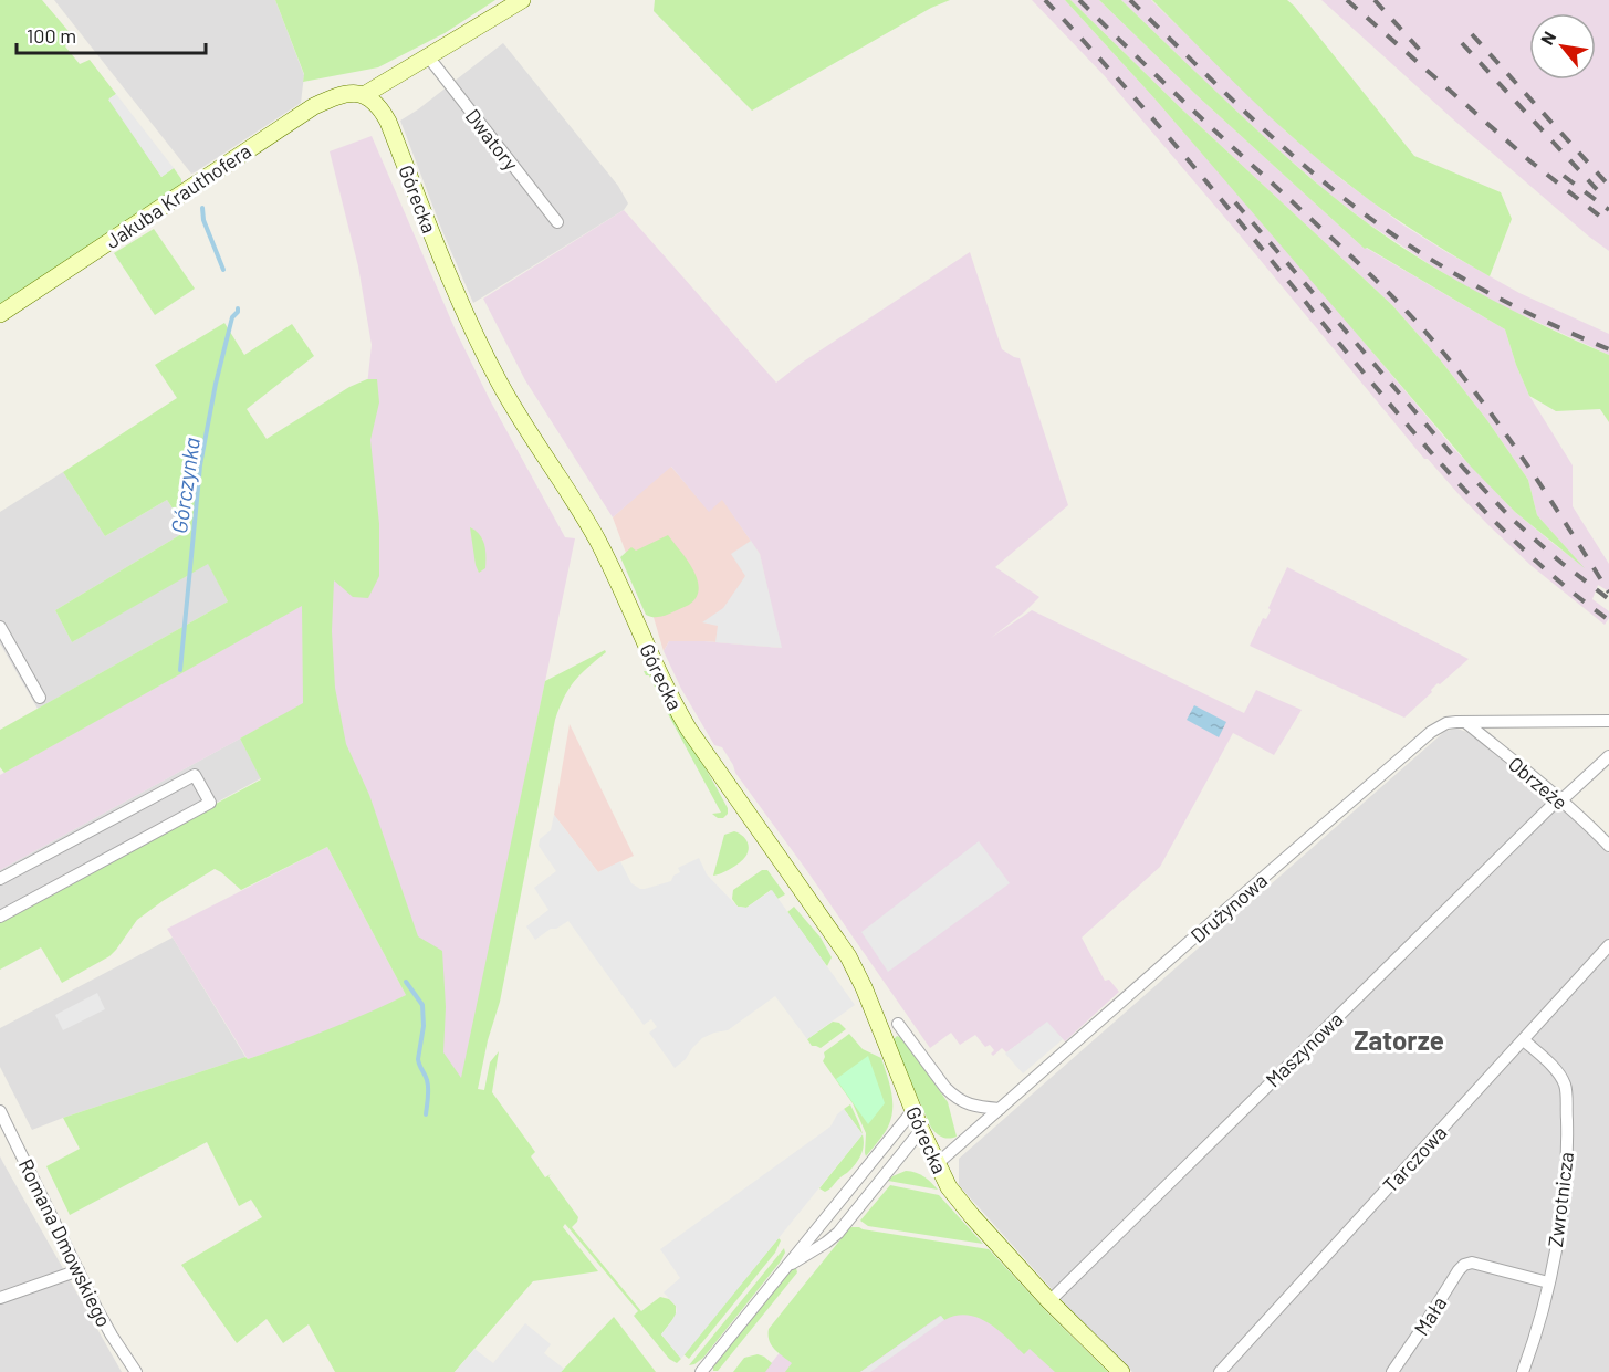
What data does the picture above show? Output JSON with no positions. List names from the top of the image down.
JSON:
{
  "streets": {
    "street": [
      "Dwatory",
      "Jakuba Krauthofera",
      "Górecka",
      "Obrzeże",
      "Drużynowa",
      "Maszynowa",
      "Tarczowa",
      "Zwrotnicza",
      "Romana Dmowskiego",
      "Mała"
    ]
  },
  "crossings": [
    ["Jakuba Krauthofera", "Górecka"],
    ["Górecka", "Drużynowa"],
    ["Górecka", "Maszynowa"],
    ["Obrzeże", "Drużynowa"],
    ["Obrzeże", "Maszynowa"],
    ["Tarczowa", "Zwrotnicza"],
    ["Zwrotnicza", "Mała"]
  ],
  "districts": ["Zatorze"],
  "water": ["Górczynka"],
  "scale_bar": "100 m",
  "north": "top left"
}
